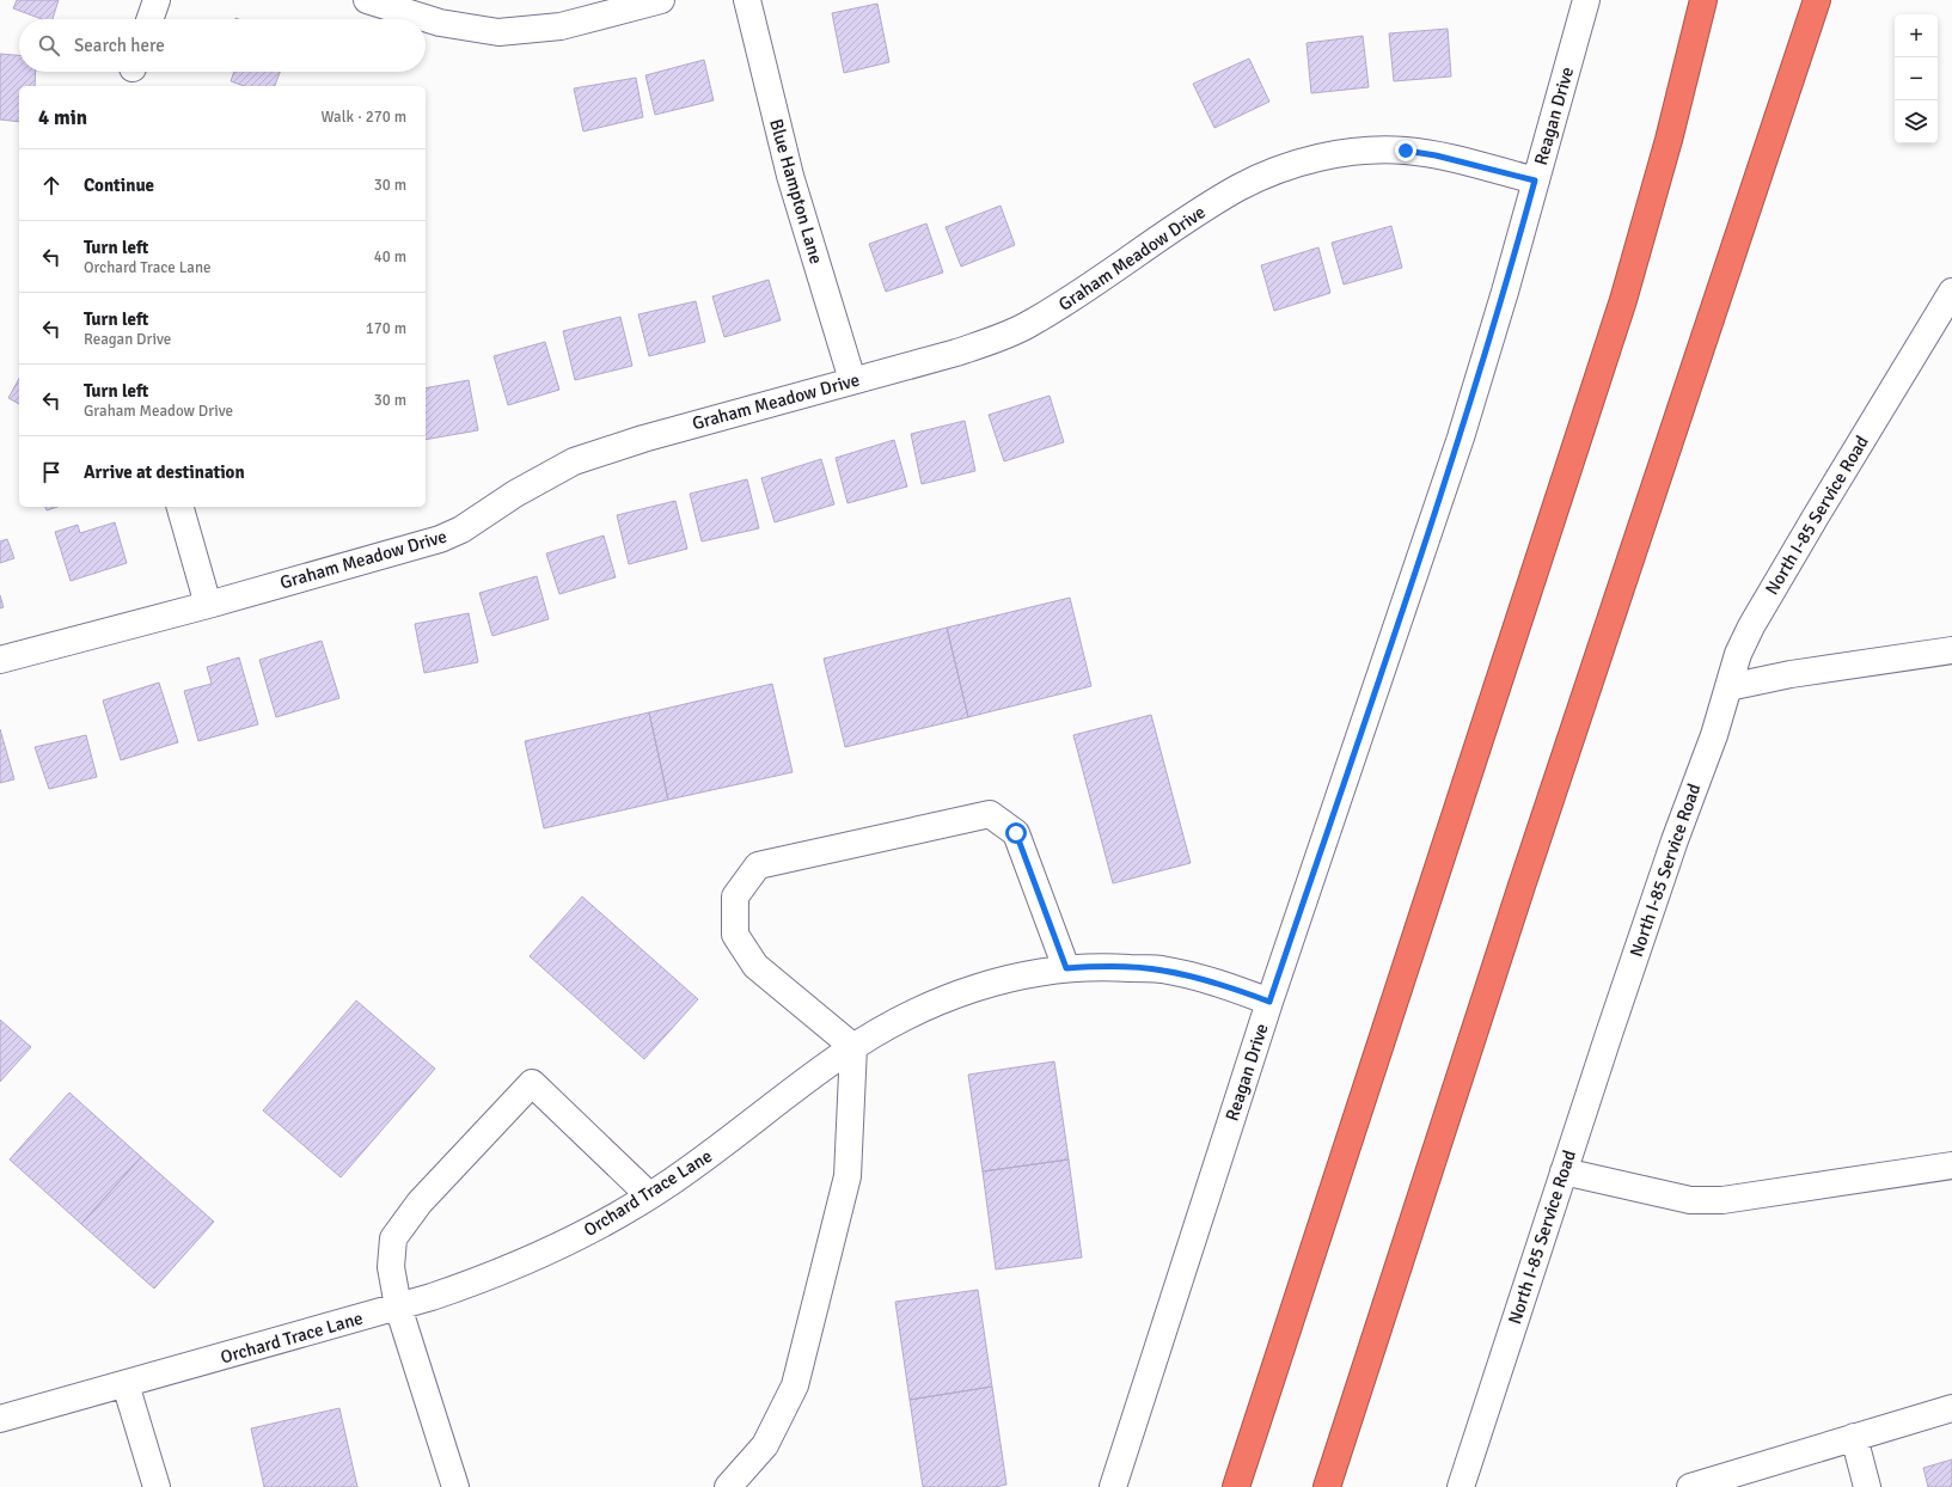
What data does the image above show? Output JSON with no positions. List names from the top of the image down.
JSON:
{
  "streets": {
    "street": [
      "Reagan Drive",
      "Blue Hampton Lane",
      "Graham Meadow Drive",
      "North I-85 Service Road",
      "Orchard Trace Lane"
    ]
  },
  "crossings": [
    ["Reagan Drive", "Graham Meadow Drive"],
    ["Reagan Drive", "Orchard Trace Lane"],
    ["Blue Hampton Lane", "Graham Meadow Drive"]
  ],
  "page": {
    "map_buttons": ["+", "−"],
    "search": "Search here",
    "heading": ["4 min", "Walk · 270 m"],
    "list": [
      ["Continue", "30 m"],
      ["Turn left", "Orchard Trace Lane", "40 m"],
      ["Turn left", "Reagan Drive", "170 m"],
      ["Turn left", "Graham Meadow Drive", "30 m"],
      "Arrive at destination"
    ]
  }
}
